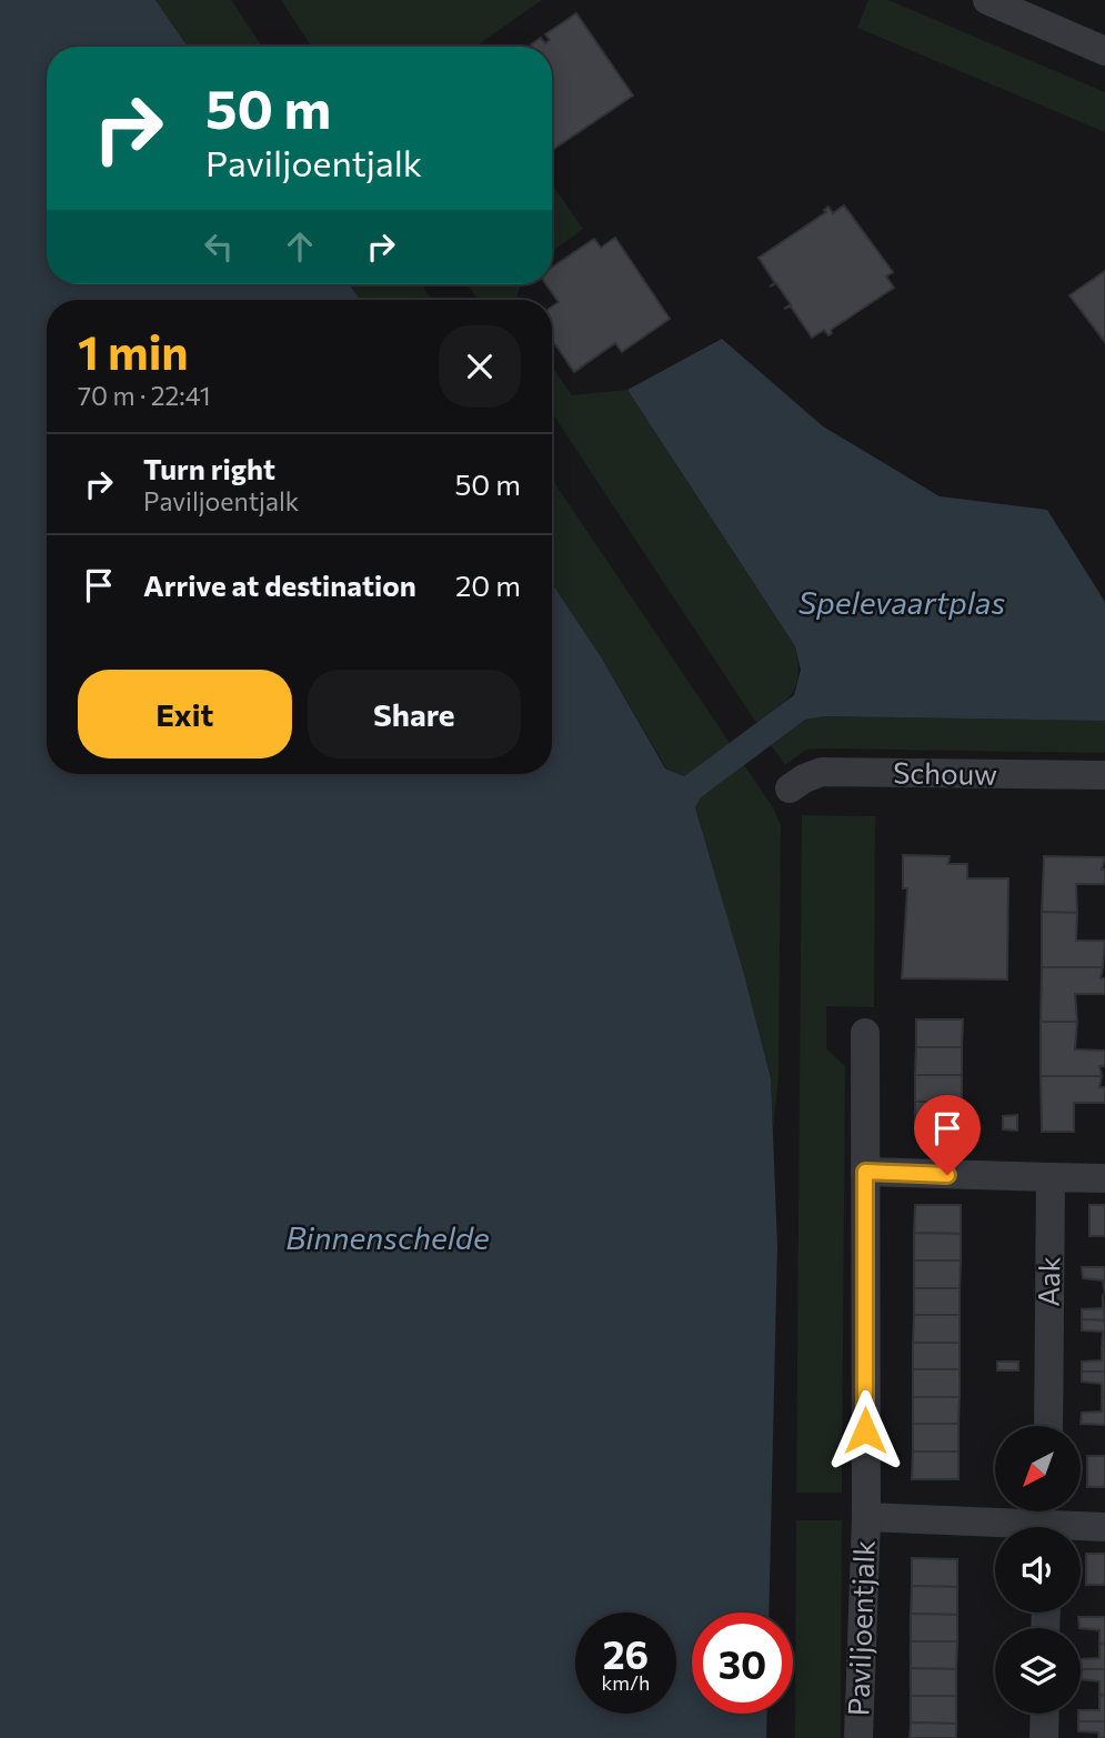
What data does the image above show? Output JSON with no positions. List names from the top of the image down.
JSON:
{
  "streets": {
    "street": ["Schouw", "Aak", "Paviljoentjalk"]
  },
  "water": ["Spelevaartplas", "Binnenschelde"],
  "north": "bottom left",
  "page": {
    "turn": ["50 m", "Paviljoentjalk"],
    "heading": ["1 min", "70 m · 22:41"],
    "list": [
      {
        "name": "Turn right",
        "note": "Paviljoentjalk",
        "value": "50 m"
      },
      {
        "name": "Arrive at destination",
        "value": "20 m"
      }
    ],
    "buttons": ["Exit", "Share"],
    "speed": "26 km/h",
    "limit": "30"
  }
}
